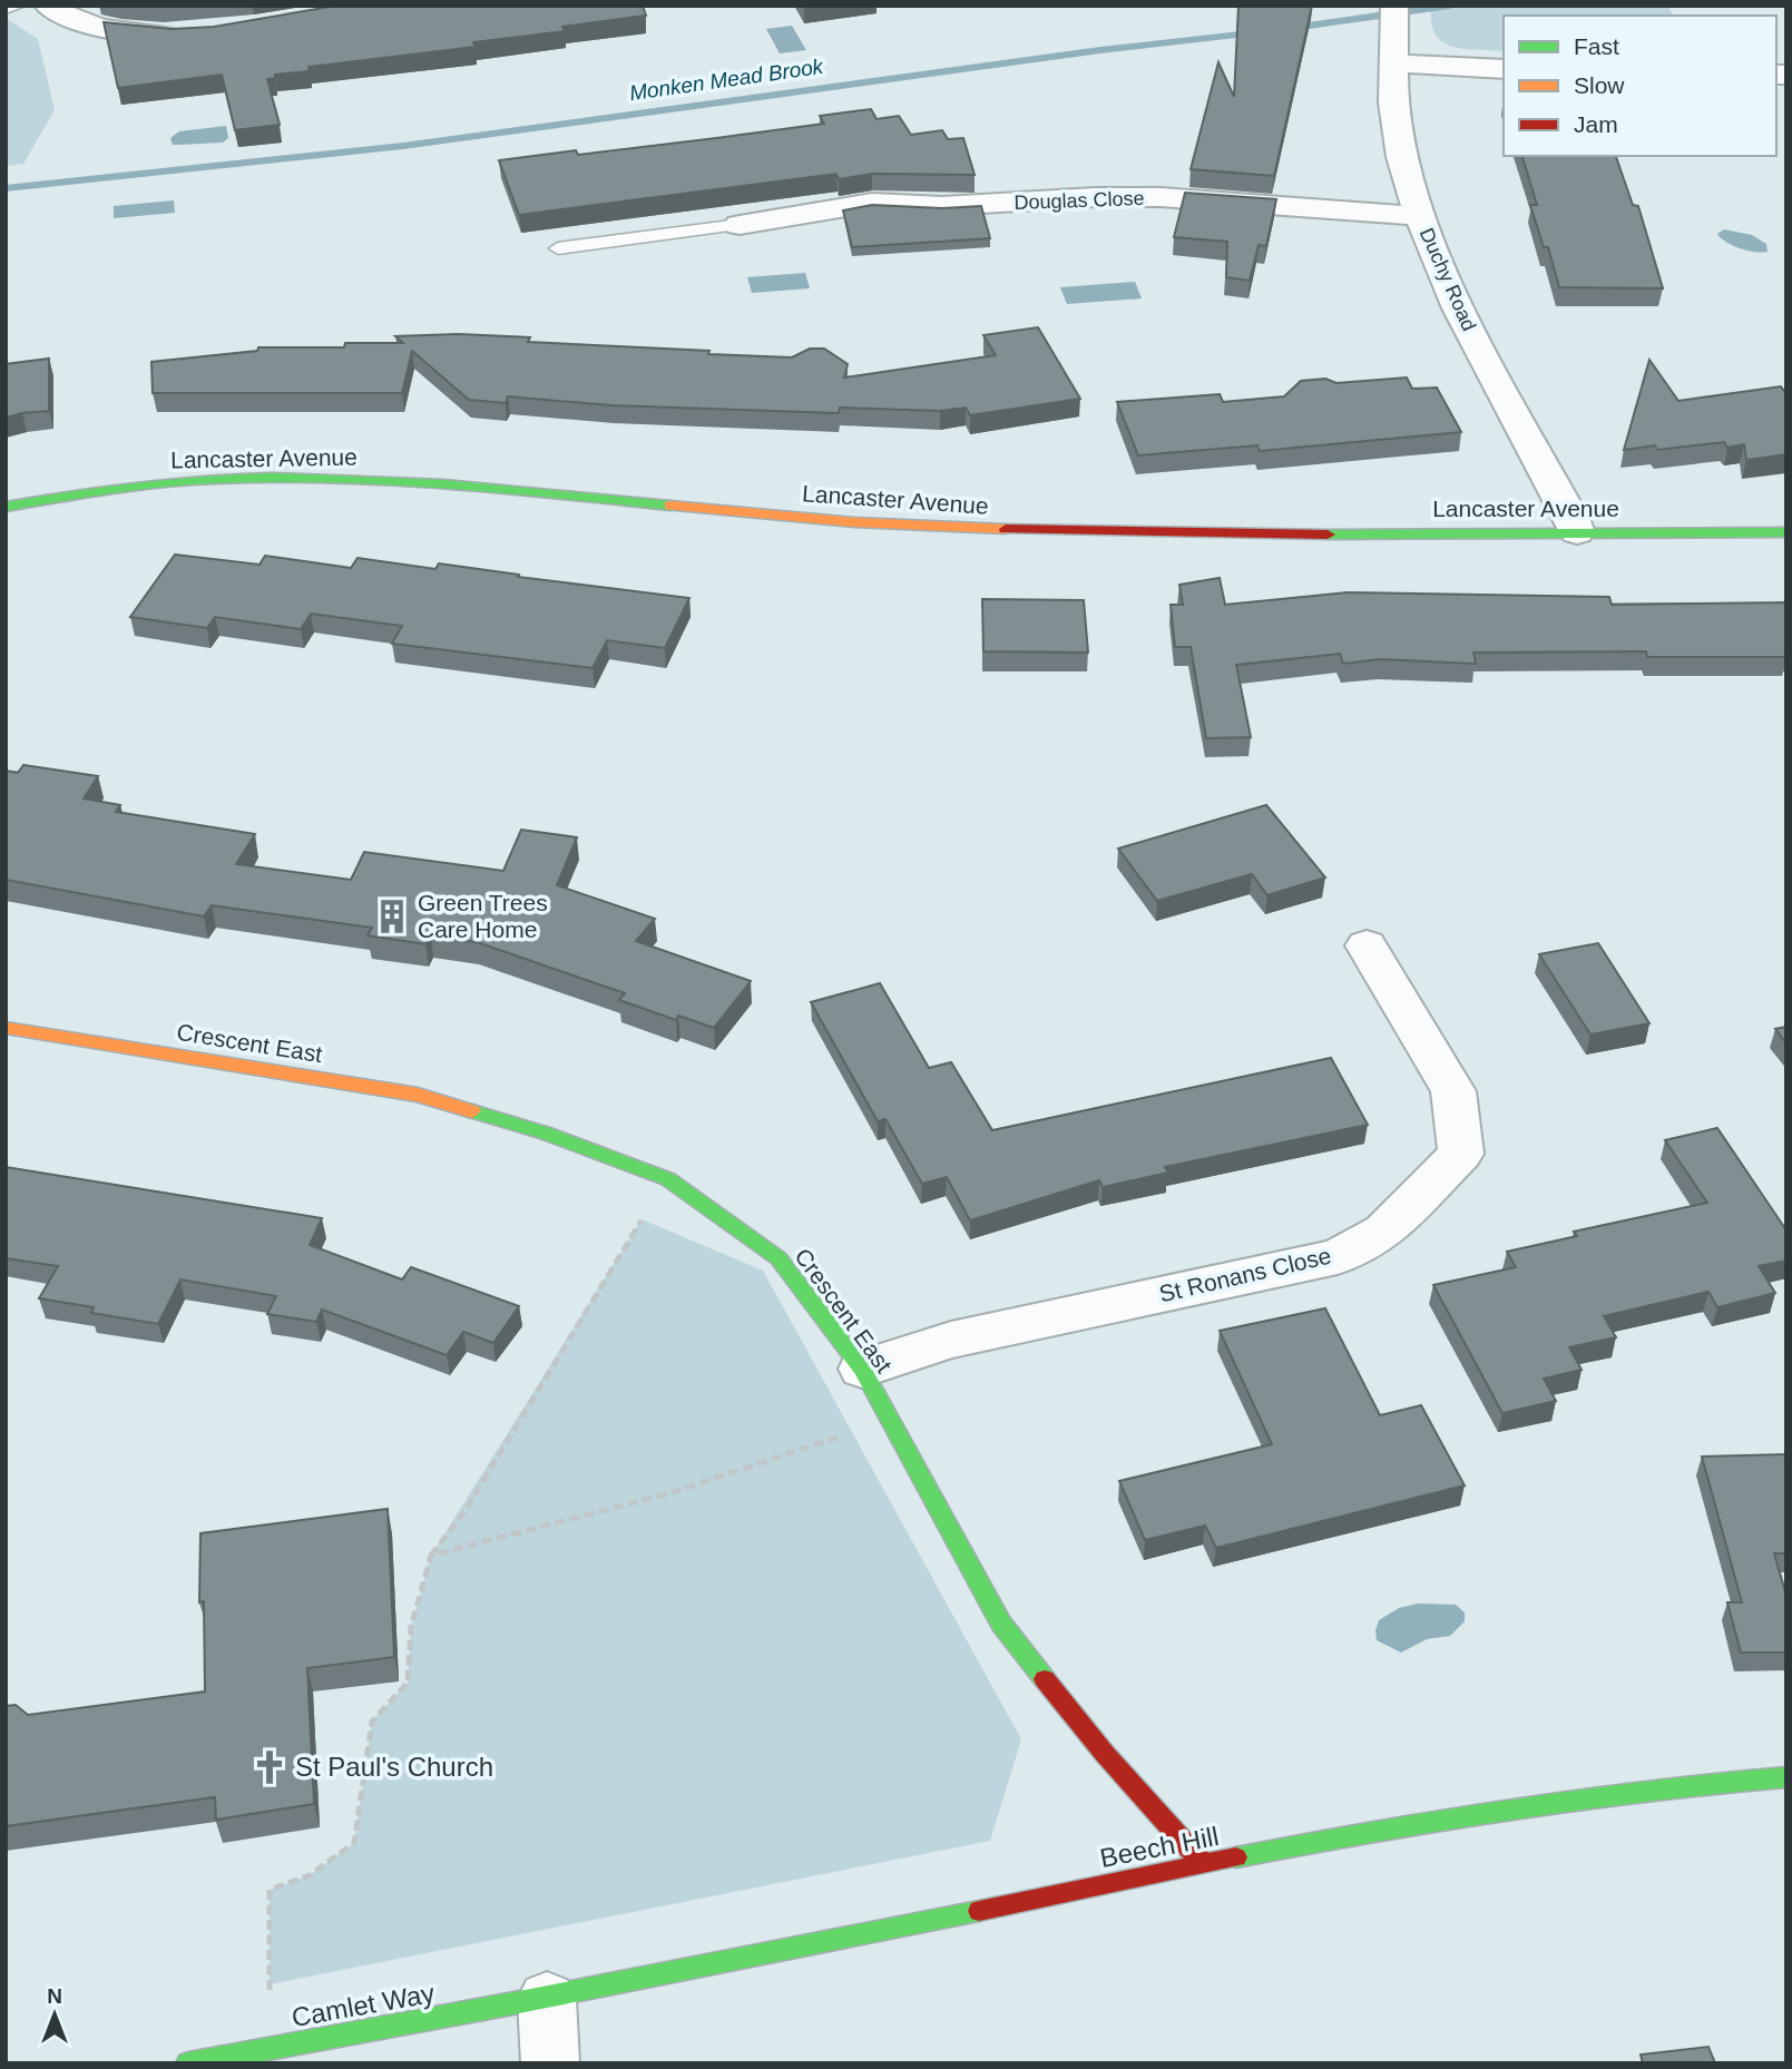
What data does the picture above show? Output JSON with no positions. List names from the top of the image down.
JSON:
{
  "streets": {
    "street": [
      "Douglas Close",
      "Duchy Road",
      "Lancaster Avenue",
      "Crescent East",
      "St Ronans Close",
      "Beech Hill",
      "Camlet Way"
    ]
  },
  "crossings": [
    ["Douglas Close", "Duchy Road"],
    ["Duchy Road", "Lancaster Avenue"],
    ["Crescent East", "St Ronans Close"],
    ["Crescent East", "Beech Hill"],
    ["Beech Hill", "Camlet Way"]
  ],
  "water": ["Monken Mead Brook"],
  "places": {
    "building": ["Green Trees Care Home"],
    "church": ["St Paul's Church"]
  },
  "legend": ["Fast", "Slow", "Jam"],
  "north": "top"
}
